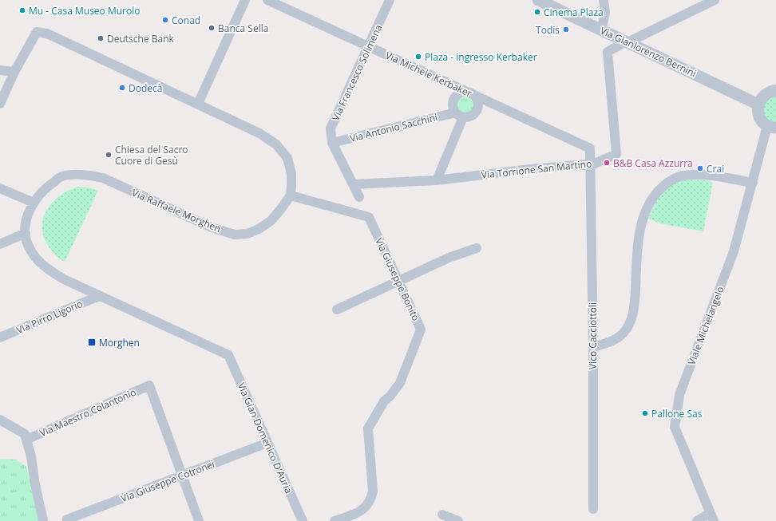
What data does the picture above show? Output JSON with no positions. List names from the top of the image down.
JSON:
{
  "streets": {
    "street": [
      "Via Gianlorenzo Bernini",
      "Via Francesco Solimena",
      "Via Michele Kerbaker",
      "Via Antonio Sacchini",
      "Via Torrione San Martino",
      "Via Raffaele Morghen",
      "Via Giuseppe Bonito",
      "Via Pirro Ligorio",
      "Viale Michelangelo",
      "Vico Cacciottoli",
      "Via Maestro Colantonio",
      "Via Gian Domenico D'Auria",
      "Via Giuseppe Cotronei"
    ]
  },
  "crossings": [
    ["Via Gianlorenzo Bernini", "Via Torrione San Martino"],
    ["Via Francesco Solimena", "Via Michele Kerbaker"],
    ["Via Francesco Solimena", "Via Antonio Sacchini"],
    ["Via Francesco Solimena", "Via Torrione San Martino"],
    ["Via Michele Kerbaker", "Via Antonio Sacchini"],
    ["Via Michele Kerbaker", "Vico Cacciottoli"],
    ["Via Torrione San Martino", "Vico Cacciottoli"],
    ["Via Raffaele Morghen", "Via Giuseppe Bonito"],
    ["Via Raffaele Morghen", "Via Pirro Ligorio"],
    ["Via Raffaele Morghen", "Via Gian Domenico D'Auria"],
    ["Via Maestro Colantonio", "Via Giuseppe Cotronei"],
    ["Via Gian Domenico D'Auria", "Via Giuseppe Cotronei"]
  ],
  "places": {
    "other": [
      "Mu - Casa Museo Murolo",
      "Cinema Plaza",
      "Conad",
      "Banca Sella",
      "Todis",
      "Deutsche Bank",
      "Plaza - ingresso Kerbaker",
      "Dodecà",
      "Chiesa del Sacro Cuore di Gesù",
      "B&B Casa Azzurra",
      "Crai",
      "Pallone Sas"
    ],
    "transit": ["Morghen"]
  }
}
